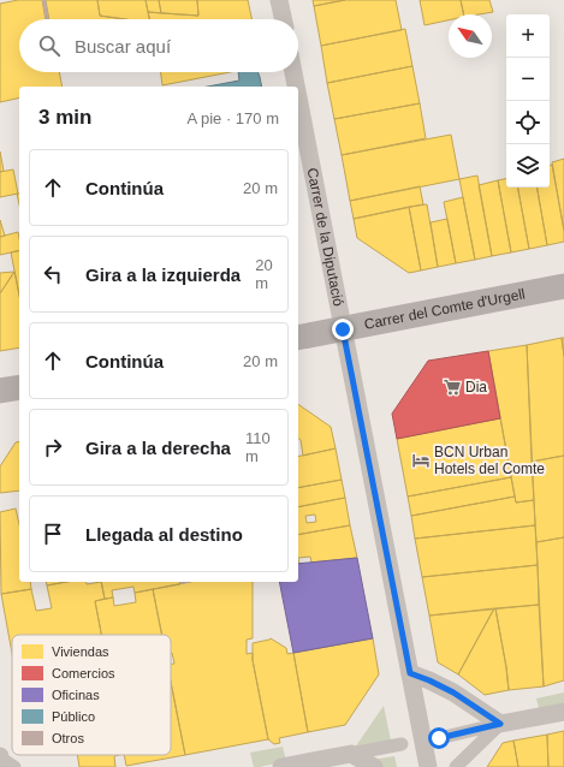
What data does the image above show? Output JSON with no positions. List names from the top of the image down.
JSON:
{
  "streets": {
    "main road": ["Carrer del Comte d'Urgell"],
    "street": ["Carrer de la Diputació"]
  },
  "crossings": [
    ["Carrer de la Diputació", "Carrer del Comte d'Urgell"]
  ],
  "places": {
    "supermarket": ["Dia"],
    "hotel": ["BCN Urban Hotels del Comte"]
  },
  "legend": [
    "Viviendas",
    "Comercios",
    "Oficinas",
    "Público",
    "Otros"
  ],
  "north": "top left",
  "page": {
    "map_buttons": ["+", "−"],
    "search": "Buscar aquí",
    "heading": ["3 min", "A pie · 170 m"],
    "list": [
      ["Continúa", "20 m"],
      ["Gira a la izquierda", "20 m"],
      ["Continúa", "20 m"],
      ["Gira a la derecha", "110 m"],
      "Llegada al destino"
    ]
  }
}
